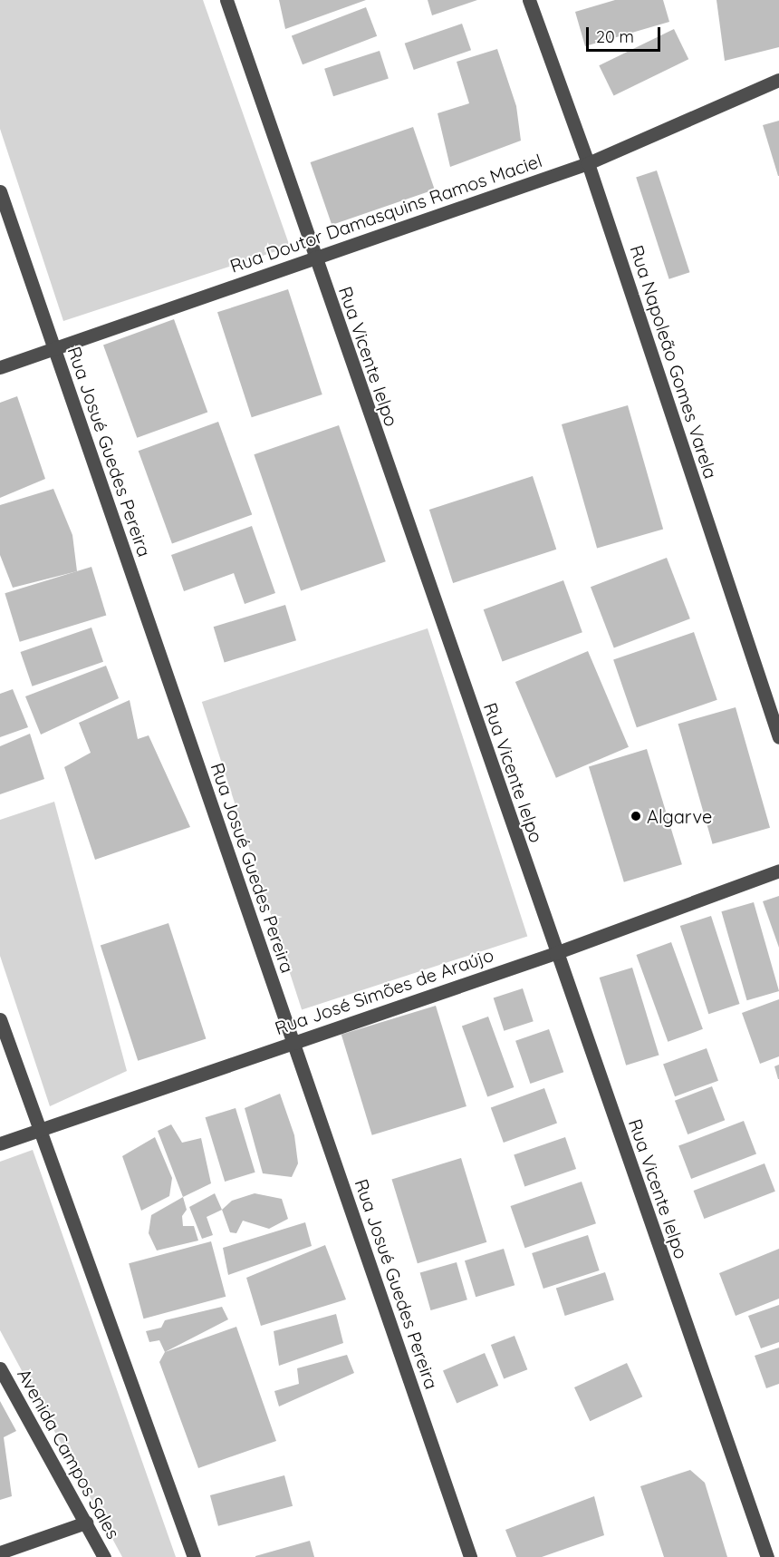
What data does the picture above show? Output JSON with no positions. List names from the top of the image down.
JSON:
{
  "streets": {
    "street": [
      "Rua Doutor Damasquins Ramos Maciel",
      "Rua Vicente Ielpo",
      "Rua Napoleão Gomes Varela",
      "Rua Josué Guedes Pereira",
      "Rua José Simões de Araújo",
      "Avenida Campos Sales"
    ]
  },
  "crossings": [
    ["Rua Doutor Damasquins Ramos Maciel", "Rua Vicente Ielpo"],
    ["Rua Doutor Damasquins Ramos Maciel", "Rua Napoleão Gomes Varela"],
    ["Rua Doutor Damasquins Ramos Maciel", "Rua Josué Guedes Pereira"],
    ["Rua Vicente Ielpo", "Rua José Simões de Araújo"],
    ["Rua Josué Guedes Pereira", "Rua José Simões de Araújo"]
  ],
  "places": ["Algarve"],
  "scale_bar": "20 m"
}
